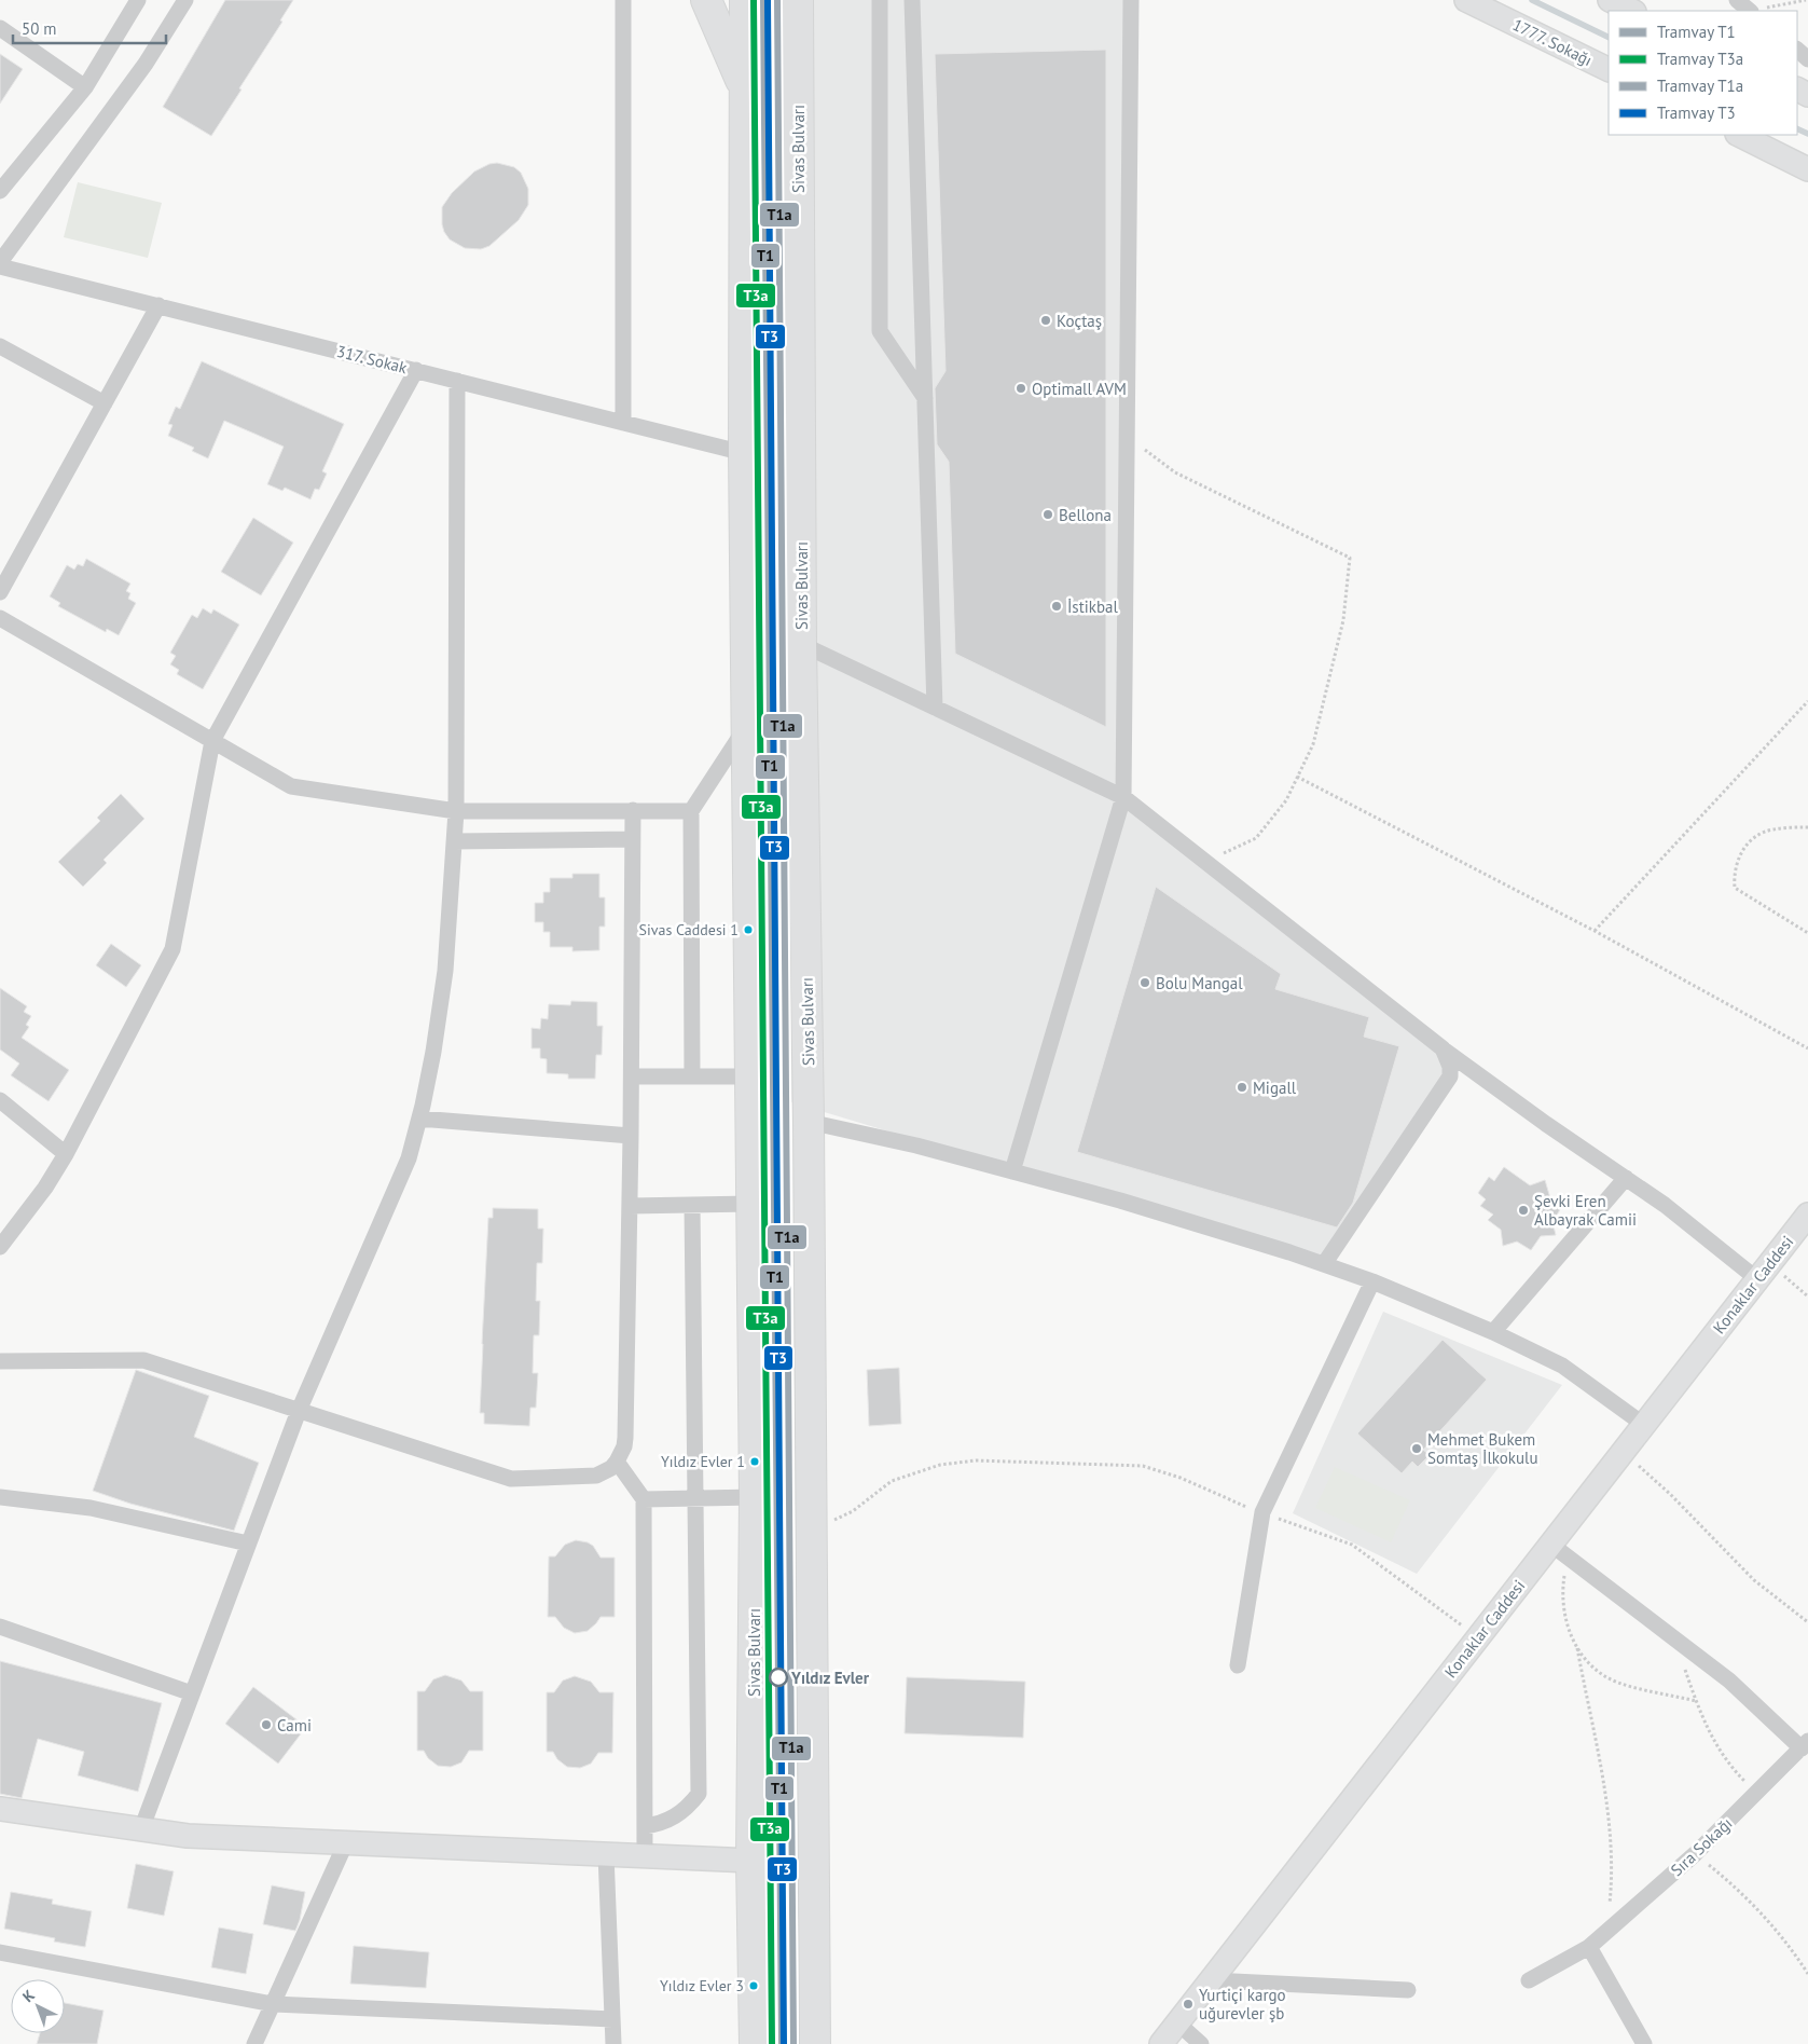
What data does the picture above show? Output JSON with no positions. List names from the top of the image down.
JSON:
{
  "streets": {
    "highway": ["Sivas Bulvarı"],
    "street": [
      "1777. Sokağı",
      "317. Sokak",
      "Konaklar Caddesi",
      "Sıra Sokağı"
    ]
  },
  "crossings": [
    ["Sivas Bulvarı", "317. Sokak"]
  ],
  "places": [
    "Koçtaş",
    "Optimall AVM",
    "Bellona",
    "İstikbal",
    "Sivas Caddesi 1",
    "Bolu Mangal",
    "Migall",
    "Şevki Eren Albayrak Camii",
    "Mehmet Bukem Somtaş İlkokulu",
    "Yıldız Evler 1",
    "Yıldız Evler",
    "Cami",
    "Yıldız Evler 3",
    "Yurtiçi kargo uğurevler şb"
  ],
  "lines": [
    "tram line T1",
    "tram line T3a",
    "tram line T1a",
    "tram line T3"
  ],
  "legend": [
    "Tramvay T1",
    "Tramvay T3a",
    "Tramvay T1a",
    "Tramvay T3"
  ],
  "scale_bar": "50 m",
  "north": "top left"
}
